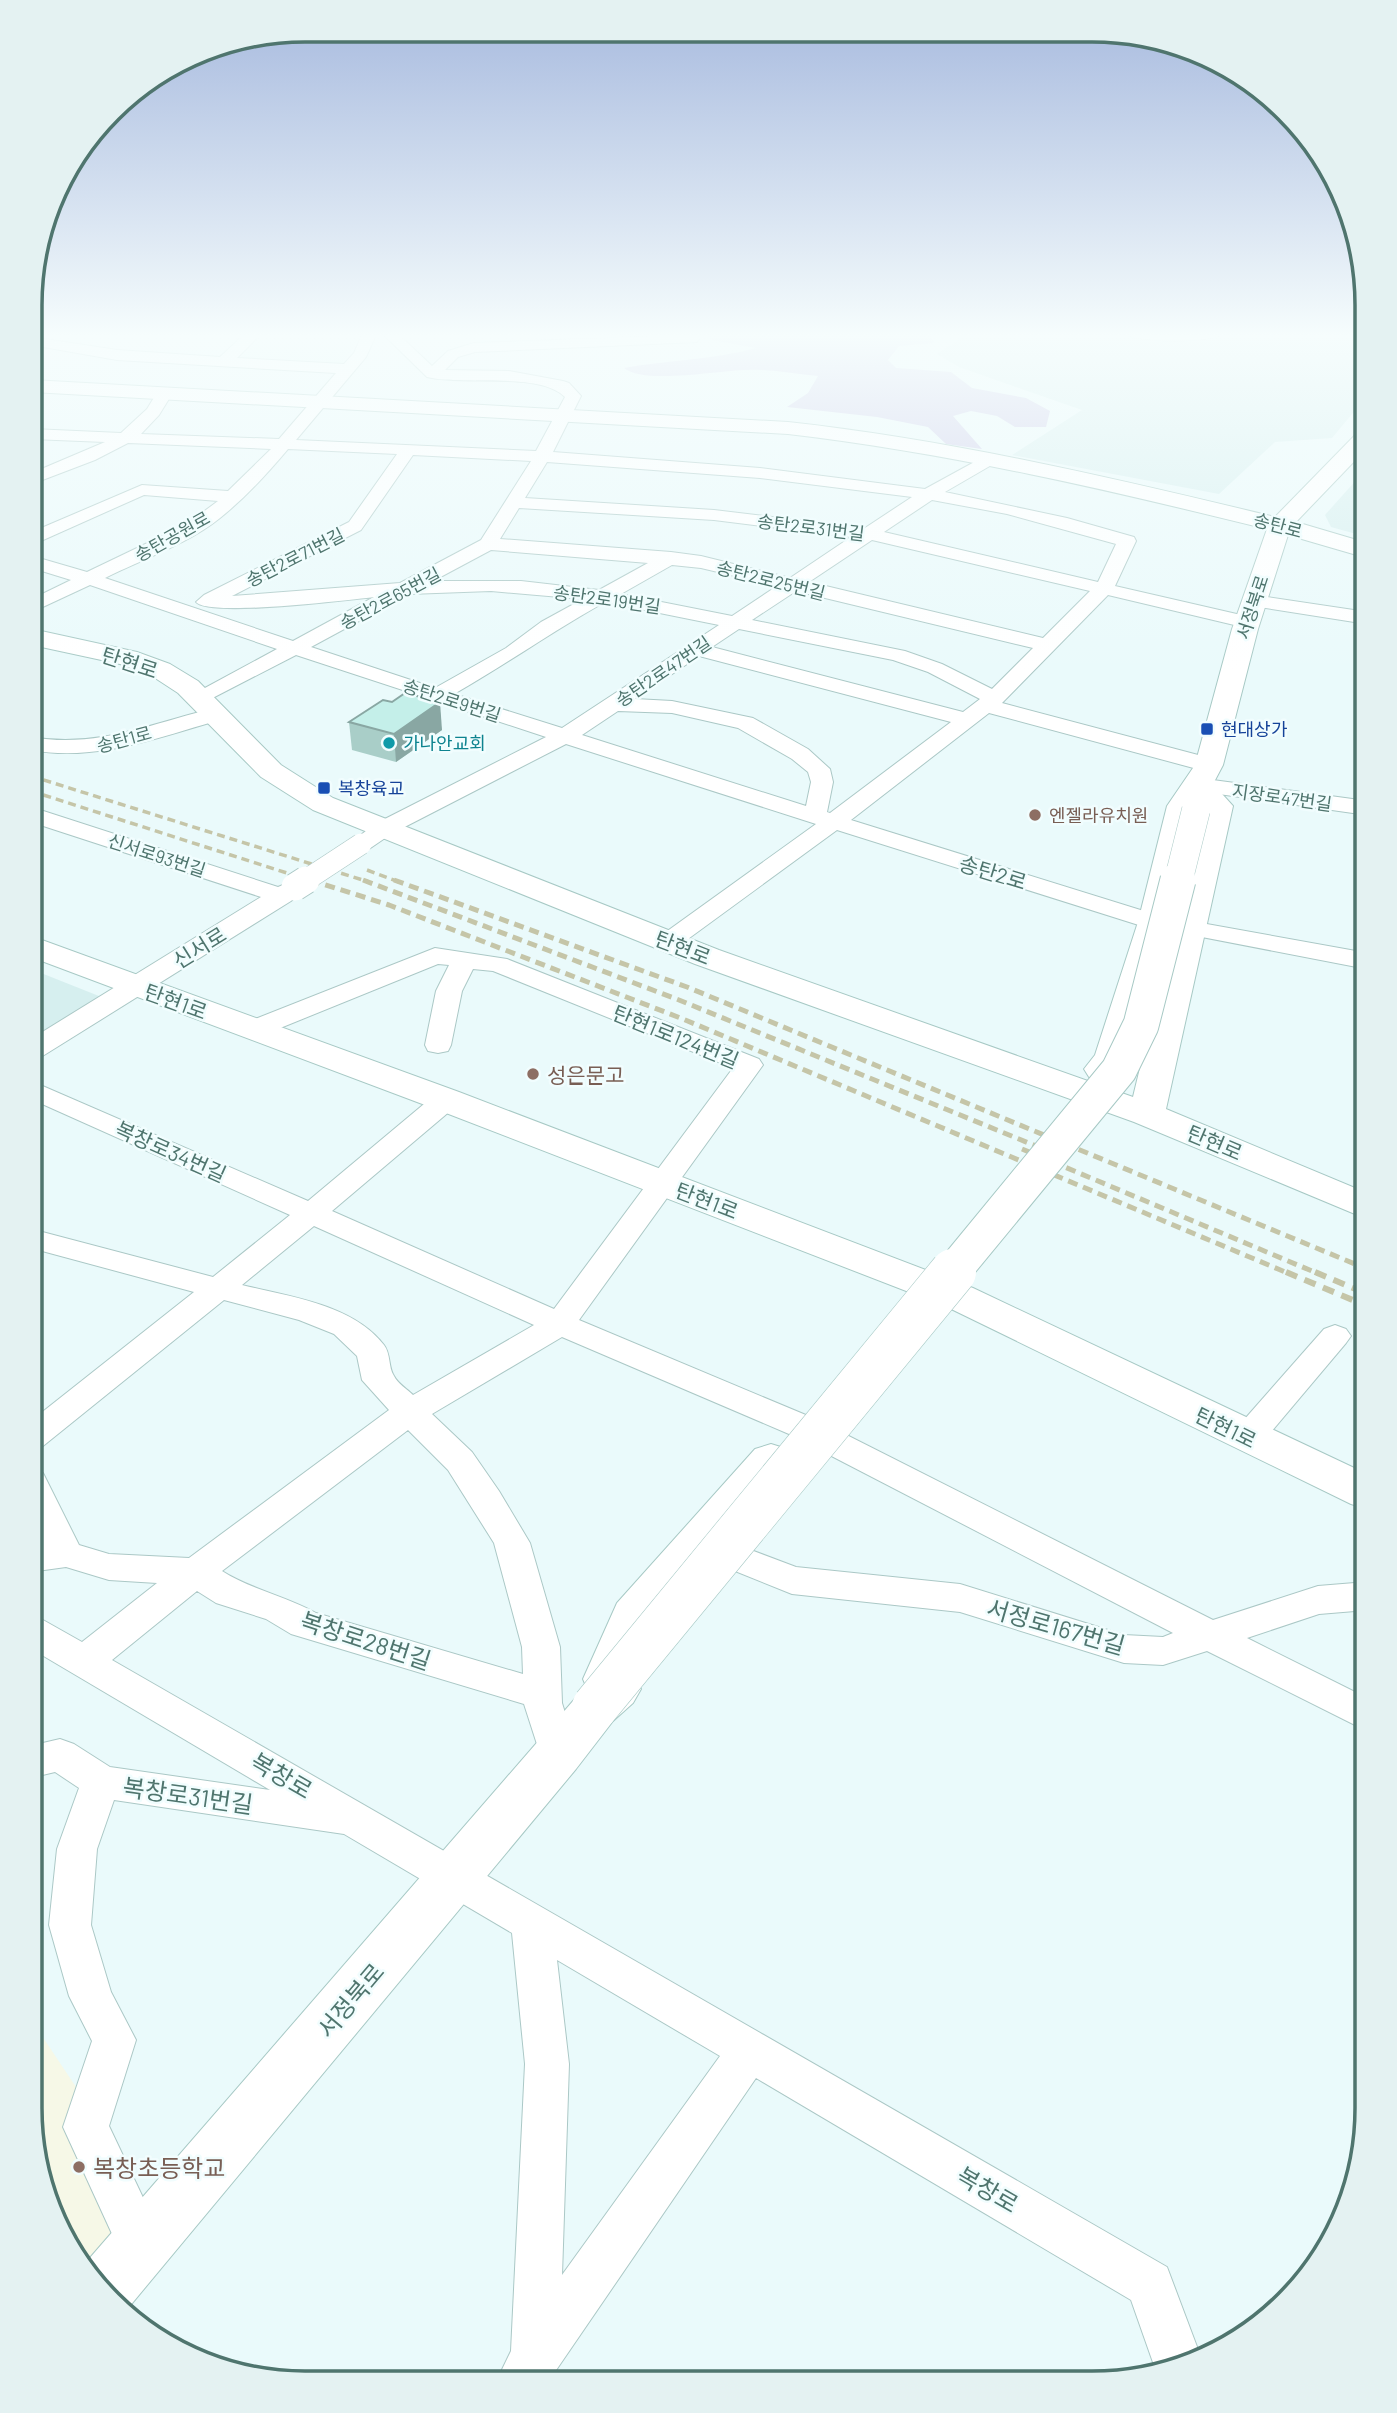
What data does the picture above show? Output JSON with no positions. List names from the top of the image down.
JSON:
{
  "streets": {
    "street": [
      "송탄로",
      "송탄2로31번길",
      "송탄공원로",
      "송탄2로71번길",
      "송탄2로25번길",
      "송탄2로65번길",
      "송탄2로19번길",
      "서정북로",
      "탄현로",
      "송탄2로47번길",
      "송탄2로9번길",
      "송탄1로",
      "지장로47번길",
      "신서로93번길",
      "송탄2로",
      "신서로",
      "탄현1로",
      "탄현1로124번길",
      "복창로34번길",
      "서정로167번길",
      "복창로28번길",
      "복창로",
      "복창로31번길"
    ]
  },
  "crossings": [
    ["송탄로", "서정북로"],
    ["송탄2로31번길", "송탄2로47번길"],
    ["송탄공원로", "송탄2로9번길"],
    ["송탄2로71번길", "송탄2로19번길"],
    ["송탄2로71번길", "송탄2로9번길"],
    ["송탄2로25번길", "송탄2로65번길"],
    ["송탄2로25번길", "송탄2로47번길"],
    ["송탄2로65번길", "송탄2로19번길"],
    ["송탄2로65번길", "탄현로"],
    ["송탄2로65번길", "송탄2로9번길"],
    ["송탄2로65번길", "송탄1로"],
    ["송탄2로19번길", "송탄2로47번길"],
    ["송탄2로19번길", "송탄2로9번길"],
    ["서정북로", "지장로47번길"],
    ["서정북로", "복창로"],
    ["서정북로", "복창로31번길"],
    ["탄현로", "송탄2로47번길"],
    ["탄현로", "송탄1로"],
    ["탄현로", "신서로"],
    ["송탄2로47번길", "송탄2로9번길"],
    ["송탄2로47번길", "신서로"],
    ["송탄2로9번길", "송탄2로"],
    ["신서로93번길", "신서로"],
    ["신서로", "탄현1로"],
    ["탄현1로", "탄현1로124번길"],
    ["복창로", "복창로31번길"]
  ],
  "places": {
    "transit": ["현대상가", "복창육교"],
    "other": [
      "가나안교회",
      "엔젤라유치원",
      "성은문고",
      "복창초등학교"
    ]
  }
}
